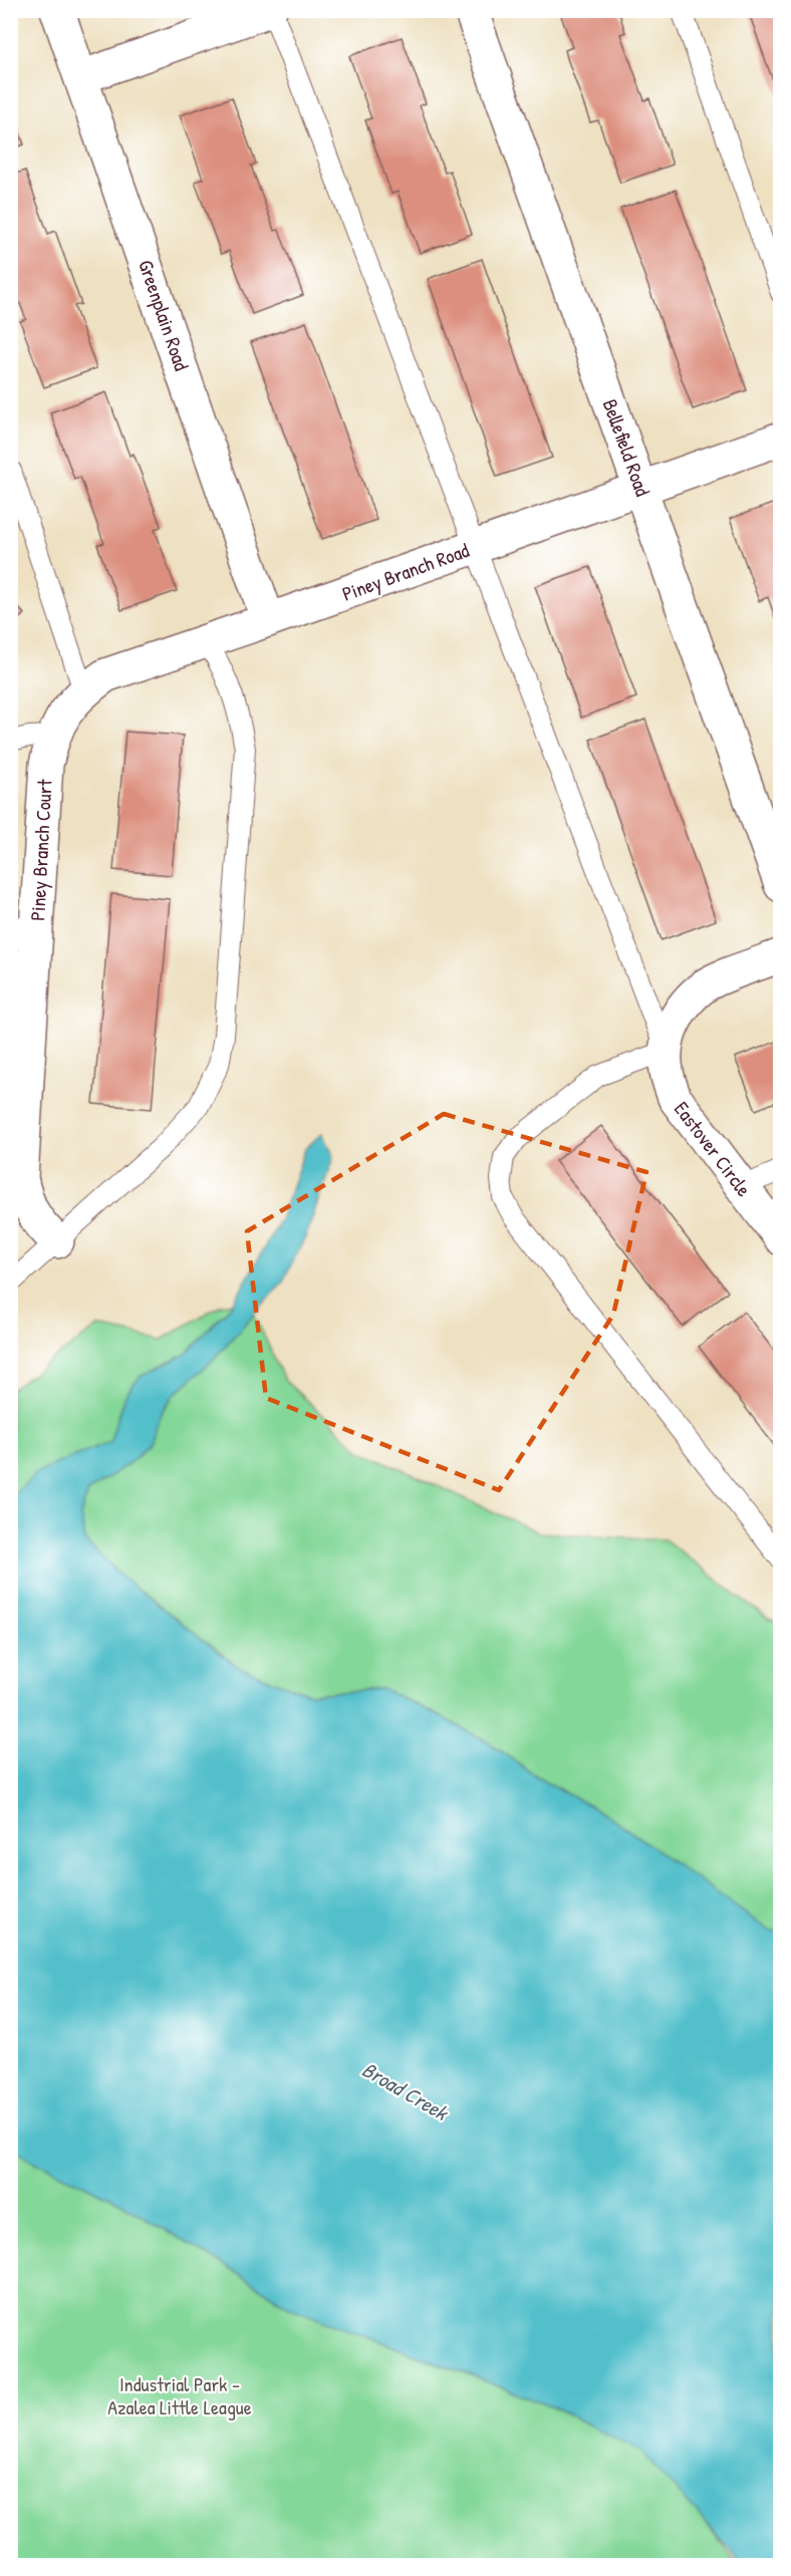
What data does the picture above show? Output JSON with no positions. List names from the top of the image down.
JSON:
{
  "streets": {
    "street": [
      "Greenplain Road",
      "Bellefield Road",
      "Piney Branch Road",
      "Piney Branch Court",
      "Eastover Circle"
    ]
  },
  "crossings": [
    ["Greenplain Road", "Piney Branch Road"],
    ["Bellefield Road", "Piney Branch Road"],
    ["Piney Branch Road", "Piney Branch Court"]
  ],
  "water": ["Broad Creek"],
  "parks": ["Industrial Park - Azalea Little League"]
}
